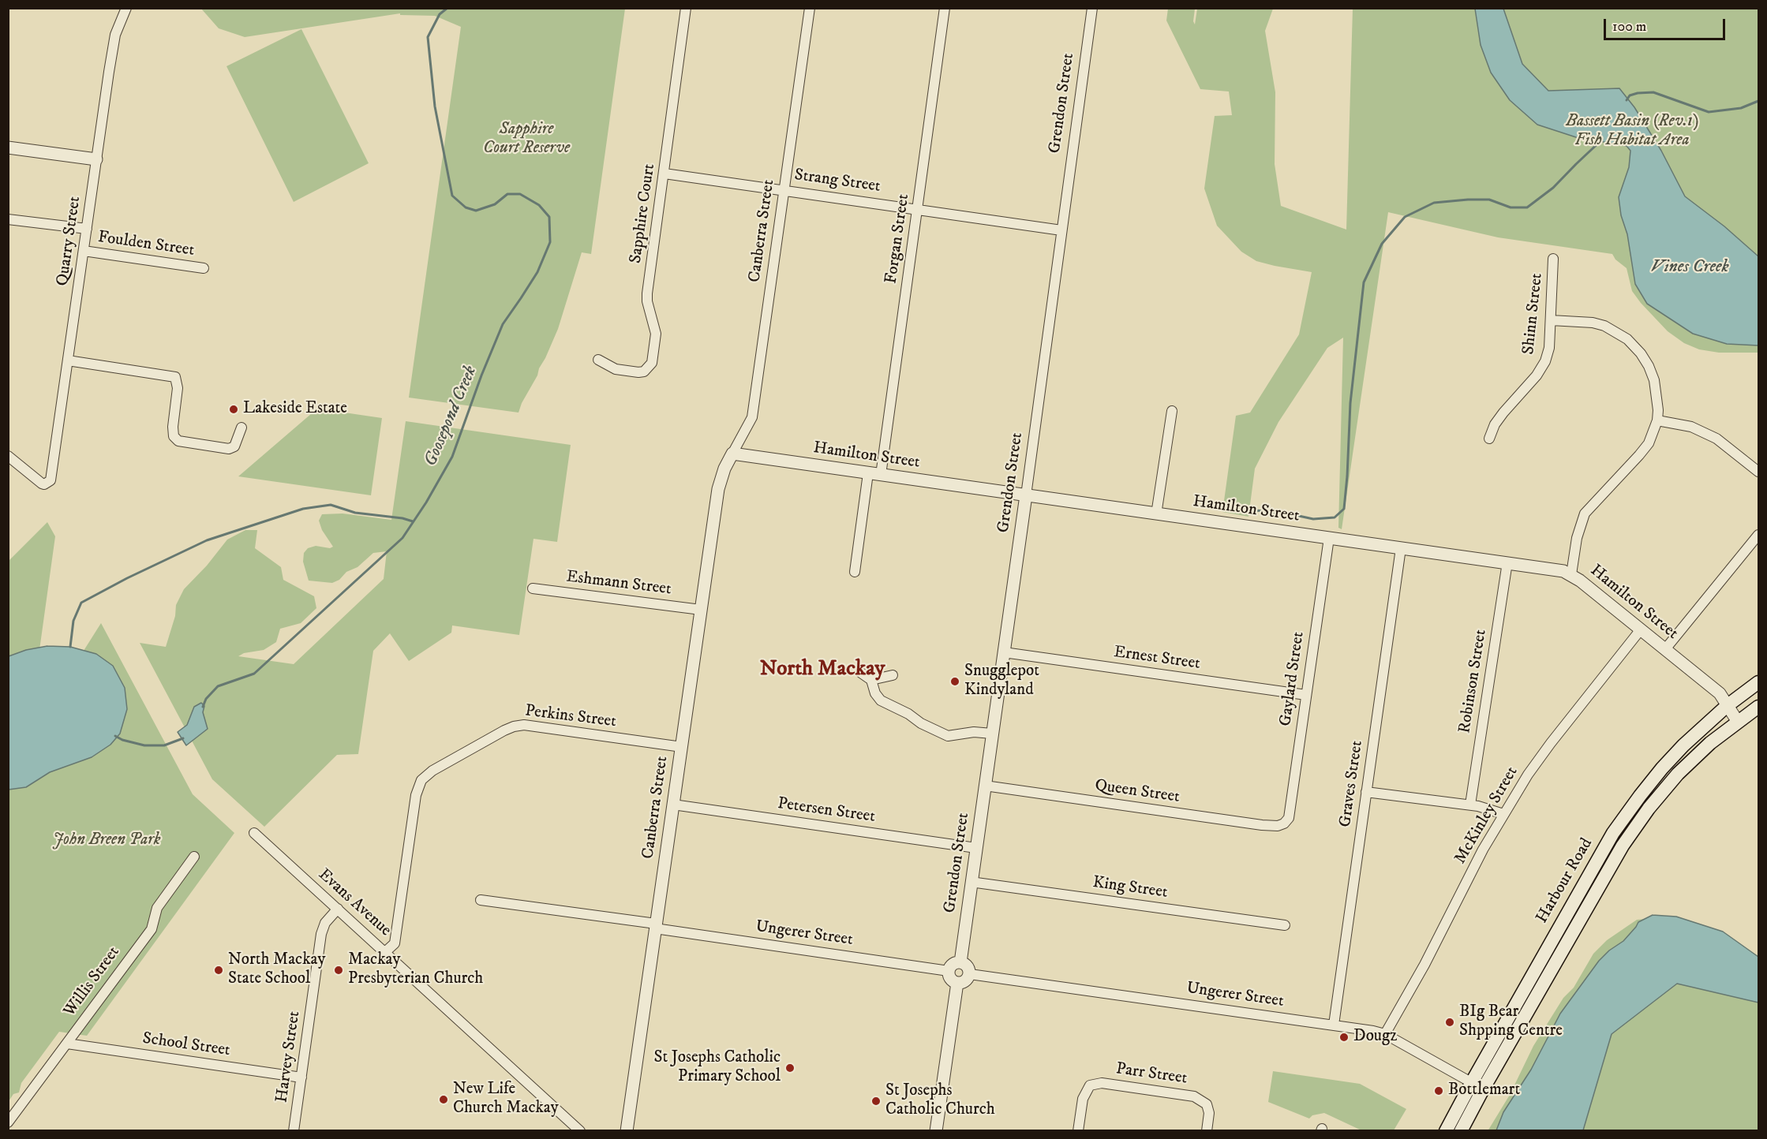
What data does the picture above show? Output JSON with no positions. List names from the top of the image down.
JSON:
{
  "streets": {
    "main road": ["Harbour Road"],
    "street": [
      "Grendon Street",
      "Strang Street",
      "Sapphire Court",
      "Canberra Street",
      "Forgan Street",
      "Quarry Street",
      "Foulden Street",
      "Shinn Street",
      "Hamilton Street",
      "Eshmann Street",
      "Ernest Street",
      "Gaylard Street",
      "Robinson Street",
      "Perkins Street",
      "Graves Street",
      "Queen Street",
      "Petersen Street",
      "McKinley Street",
      "King Street",
      "Evans Avenue",
      "Ungerer Street",
      "Willis Street",
      "School Street",
      "Harvey Street",
      "Parr Street"
    ]
  },
  "crossings": [
    ["Grendon Street", "Strang Street"],
    ["Grendon Street", "Hamilton Street"],
    ["Grendon Street", "Ernest Street"],
    ["Grendon Street", "Queen Street"],
    ["Grendon Street", "Petersen Street"],
    ["Grendon Street", "King Street"],
    ["Grendon Street", "Ungerer Street"],
    ["Strang Street", "Sapphire Court"],
    ["Strang Street", "Canberra Street"],
    ["Strang Street", "Forgan Street"],
    ["Canberra Street", "Hamilton Street"],
    ["Canberra Street", "Eshmann Street"],
    ["Canberra Street", "Perkins Street"],
    ["Canberra Street", "Petersen Street"],
    ["Canberra Street", "Ungerer Street"],
    ["Forgan Street", "Hamilton Street"],
    ["Quarry Street", "Foulden Street"],
    ["Hamilton Street", "Gaylard Street"],
    ["Hamilton Street", "Robinson Street"],
    ["Hamilton Street", "Graves Street"],
    ["Hamilton Street", "McKinley Street"],
    ["Hamilton Street", "Harbour Road"],
    ["Ernest Street", "Gaylard Street"],
    ["Gaylard Street", "Queen Street"],
    ["Perkins Street", "Evans Avenue"],
    ["Graves Street", "Ungerer Street"],
    ["McKinley Street", "Ungerer Street"],
    ["Harbour Road", "Ungerer Street"],
    ["Evans Avenue", "Harvey Street"],
    ["Willis Street", "School Street"],
    ["School Street", "Harvey Street"]
  ],
  "districts": ["North Mackay"],
  "water": ["Vines Creek", "Goosepond Creek"],
  "parks": ["Bassett Basin (Rev.1) Fish Habitat Area", "Sapphire Court Reserve", "John Breen Park"],
  "places": [
    "Lakeside Estate",
    "Snugglepot Kindyland",
    "North Mackay State School",
    "Mackay Presbyterian Church",
    "BIg Bear Shpping Centre",
    "Dougz",
    "St Josephs Catholic Primary School",
    "Bottlemart",
    "New Life Church Mackay",
    "St Josephs Catholic Church"
  ],
  "scale_bar": "100 m"
}
